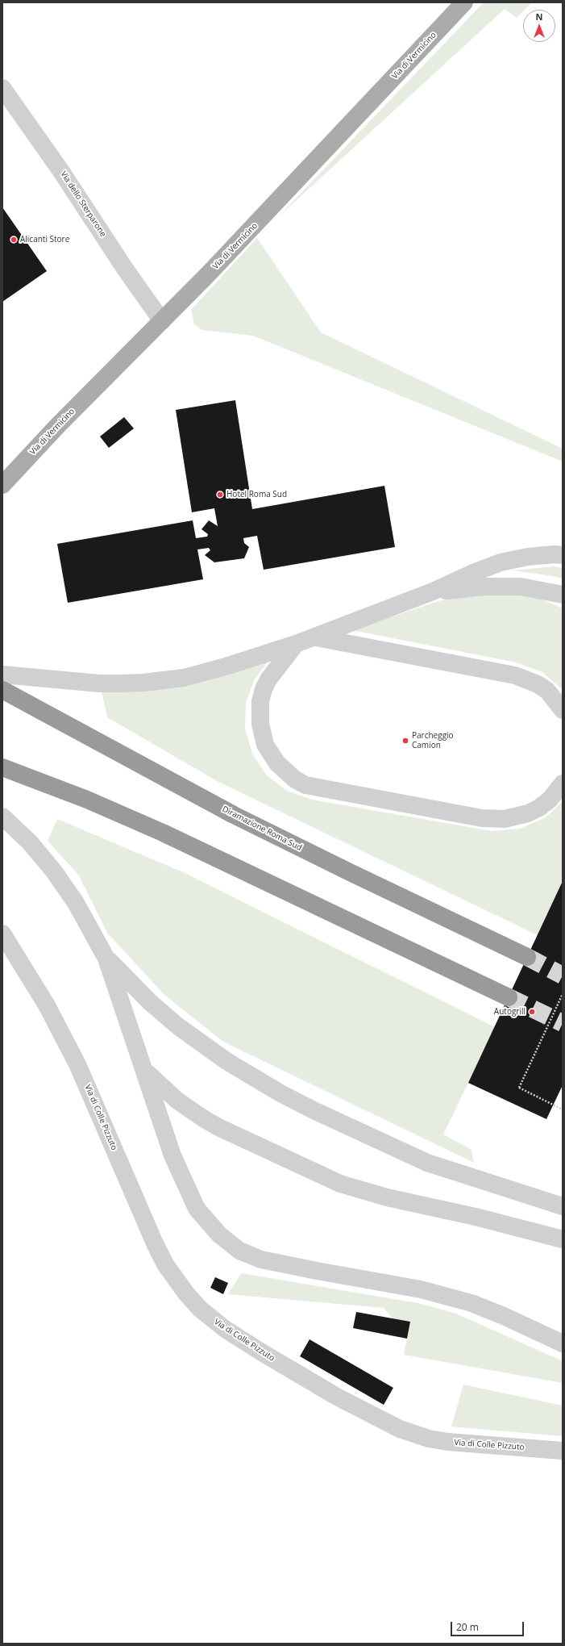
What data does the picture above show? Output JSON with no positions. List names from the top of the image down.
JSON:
{
  "streets": {
    "highway": ["Diramazione Roma Sud"],
    "main road": ["Via di Vermicino"],
    "street": ["Via dello Sterparone", "Via di Colle Pizzuto"]
  },
  "crossings": [
    ["Via di Vermicino", "Via dello Sterparone"]
  ],
  "places": [
    "Alicanti Store",
    "Hotel Roma Sud",
    "Parcheggio Camion",
    "Autogrill"
  ],
  "scale_bar": "20 m",
  "north": "top"
}
